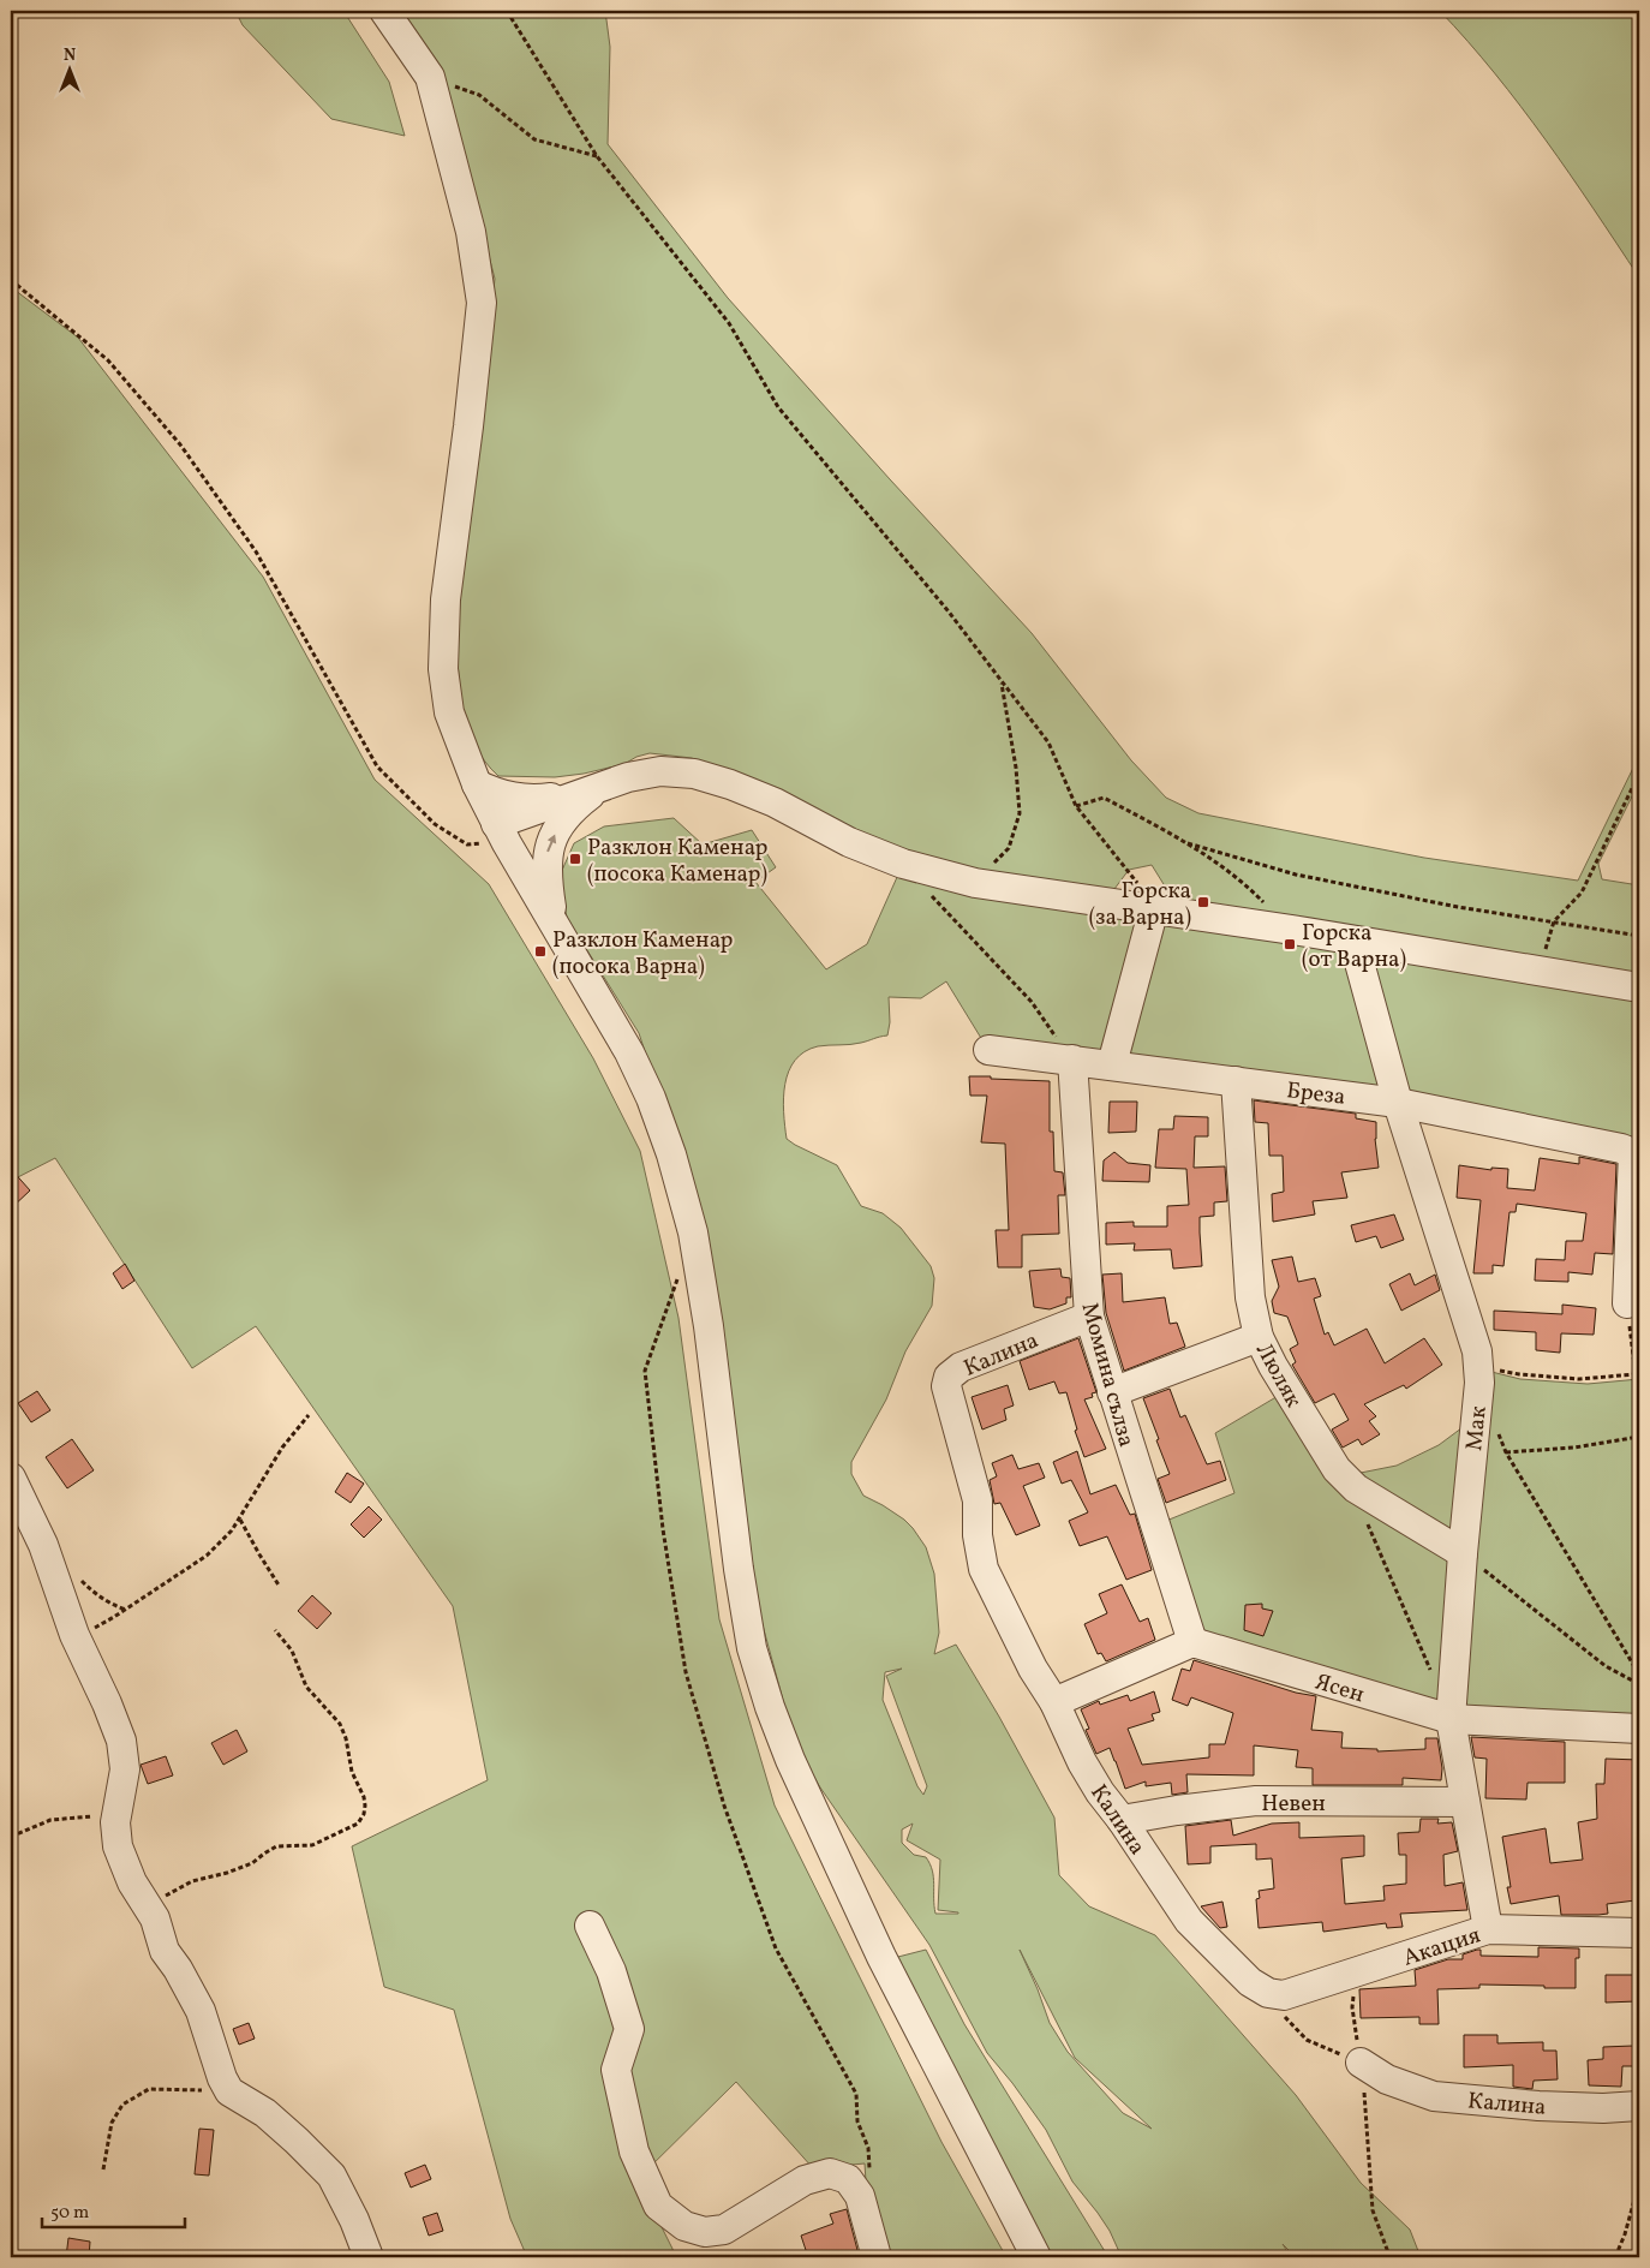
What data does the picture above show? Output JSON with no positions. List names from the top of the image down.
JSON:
{
  "streets": {
    "street": [
      "Бреза",
      "Калина",
      "Момина сълза",
      "Люляк",
      "Мак",
      "Ясен",
      "Невен",
      "Акация"
    ]
  },
  "crossings": [
    ["Бреза", "Момина сълза"],
    ["Бреза", "Люляк"],
    ["Бреза", "Мак"],
    ["Калина", "Момина сълза"],
    ["Калина", "Невен"],
    ["Калина", "Акация"],
    ["Момина сълза", "Ясен"],
    ["Люляк", "Мак"],
    ["Мак", "Ясен"],
    ["Мак", "Невен"],
    ["Мак", "Акация"]
  ],
  "places": {
    "transit": [
      "Разклон Каменар (посока Каменар)",
      "Горска (за Варна)",
      "Горска (от Варна)",
      "Разклон Каменар (посока Варна)"
    ]
  },
  "scale_bar": "50 m",
  "north": "top"
}
